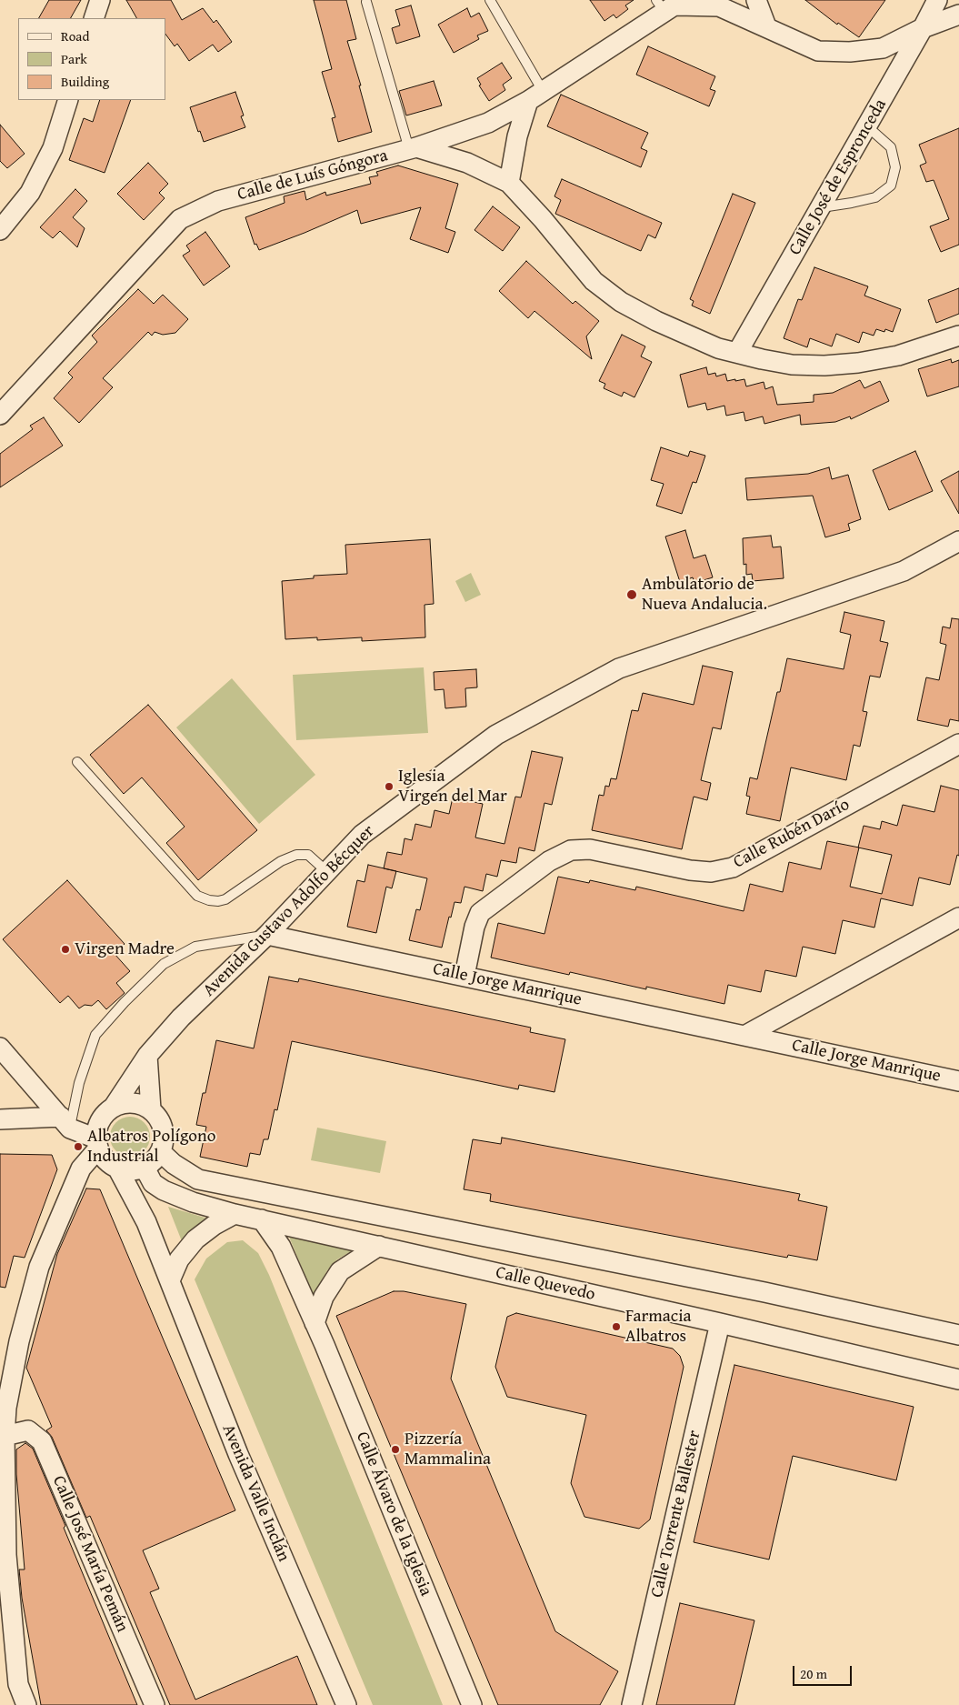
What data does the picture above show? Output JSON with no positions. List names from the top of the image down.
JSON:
{
  "streets": {
    "street": [
      "Calle de Luís Góngora",
      "Calle José de Espronceda",
      "Calle Rubén Darío",
      "Avenida Gustavo Adolfo Bécquer",
      "Calle Jorge Manrique",
      "Calle Quevedo",
      "Avenida Valle Inclán",
      "Calle Álvaro de la Iglesia",
      "Calle Torrente Ballester",
      "Calle José María Pemán"
    ]
  },
  "crossings": [
    ["Calle Rubén Darío", "Calle Jorge Manrique"],
    ["Avenida Gustavo Adolfo Bécquer", "Calle Jorge Manrique"],
    ["Avenida Gustavo Adolfo Bécquer", "Calle Quevedo"],
    ["Avenida Gustavo Adolfo Bécquer", "Avenida Valle Inclán"],
    ["Calle Quevedo", "Avenida Valle Inclán"],
    ["Calle Quevedo", "Calle Álvaro de la Iglesia"],
    ["Calle Quevedo", "Calle Torrente Ballester"]
  ],
  "places": [
    "Ambulatorio de Nueva Andalucia.",
    "Iglesia Virgen del Mar",
    "Virgen Madre",
    "Albatros Polígono Industrial",
    "Farmacia Albatros",
    "Pizzería Mammalina"
  ],
  "legend": ["Road", "Park", "Building"],
  "scale_bar": "20 m"
}
